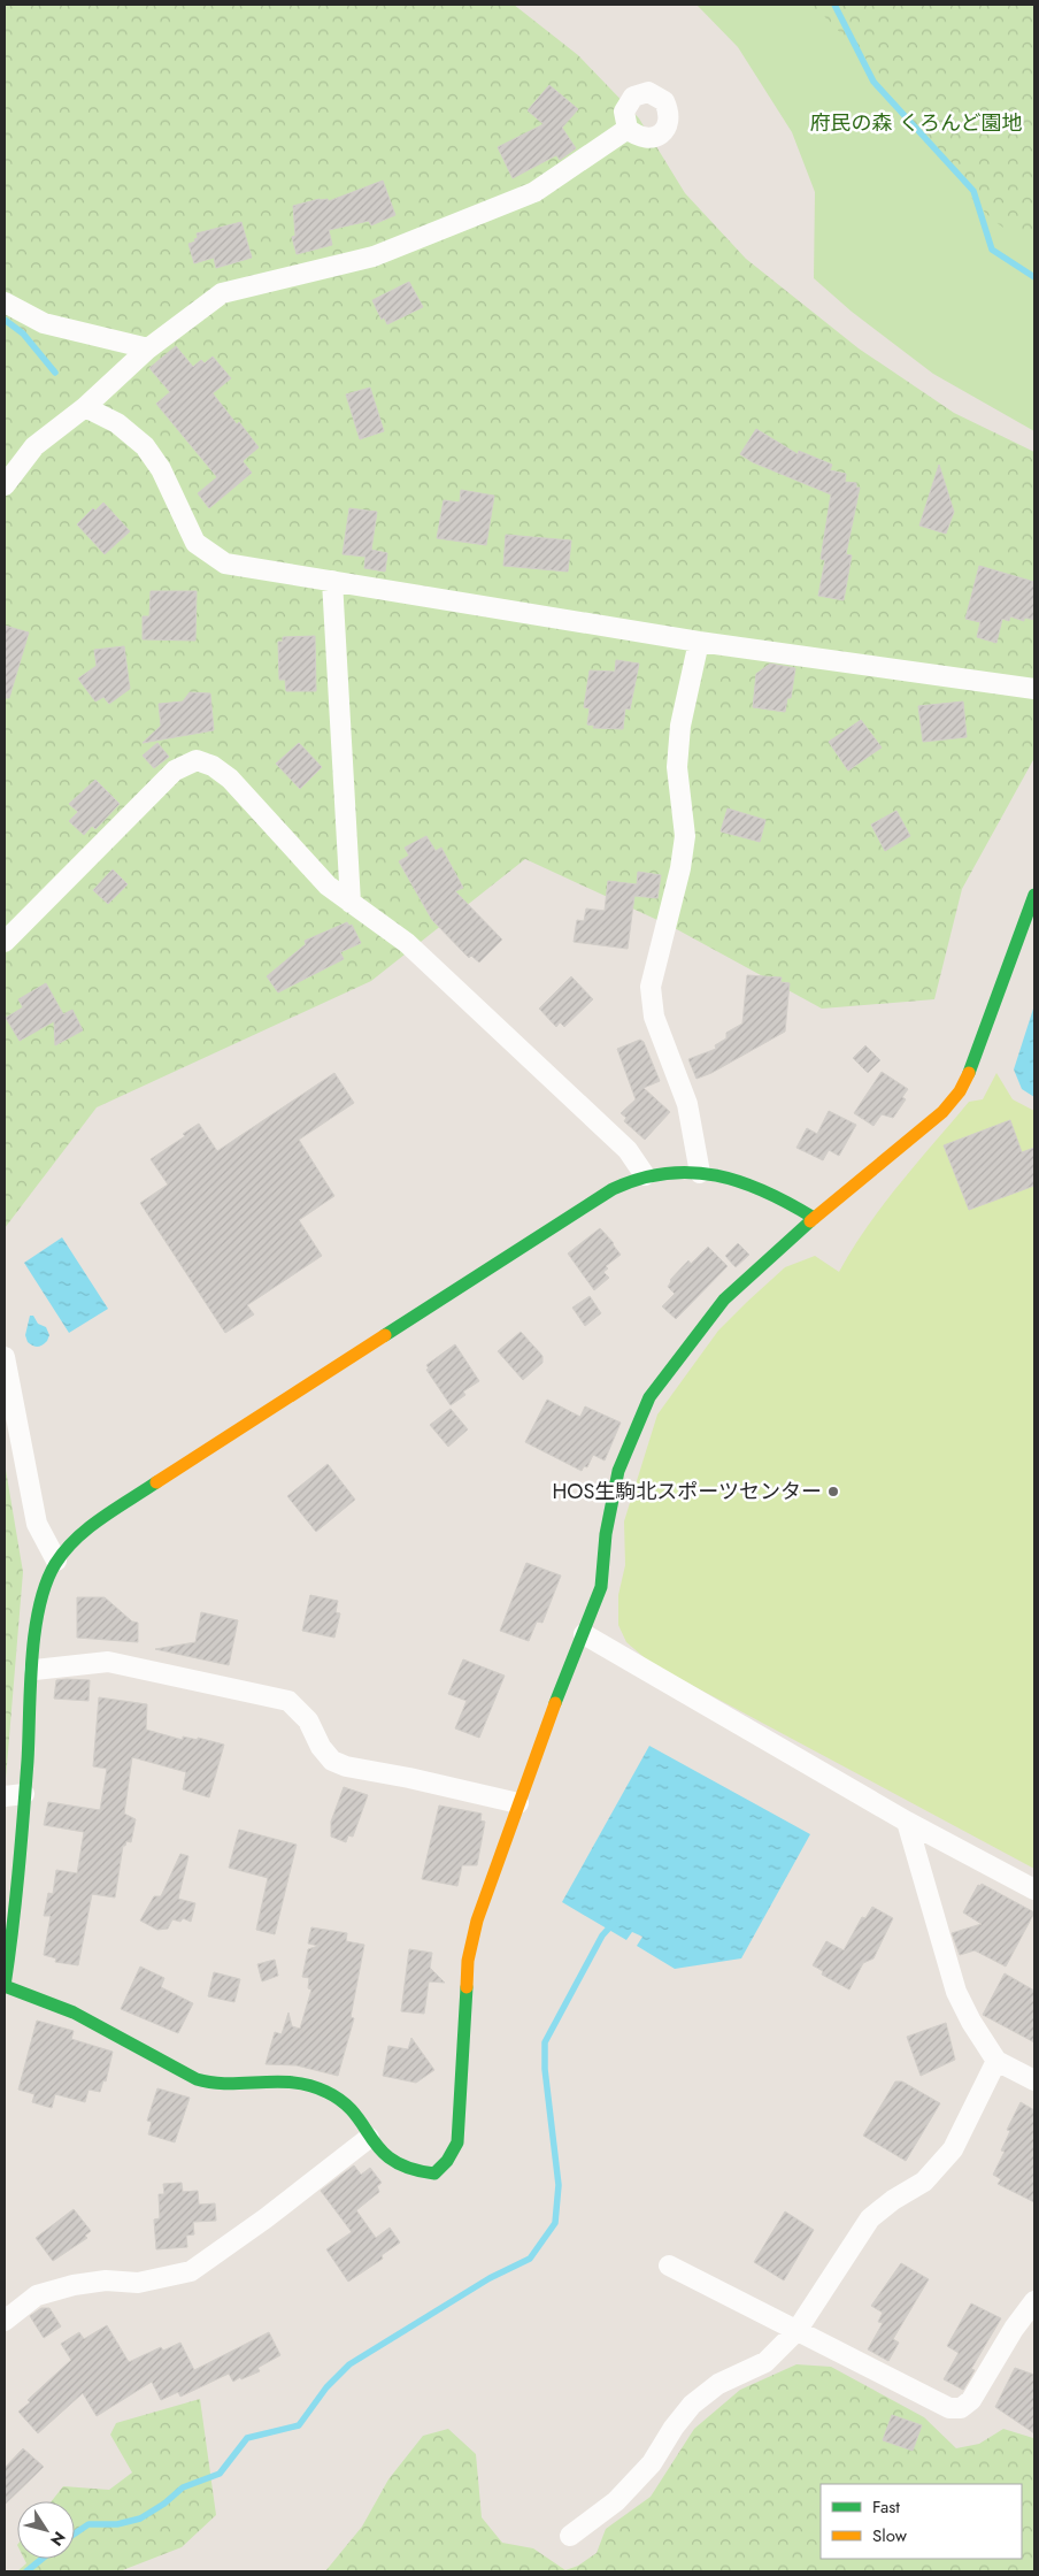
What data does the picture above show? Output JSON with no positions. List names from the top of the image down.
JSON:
{
  "parks": ["府民の森 くろんど園地"],
  "places": ["HOS生駒北スポーツセンター"],
  "legend": ["Fast", "Slow"],
  "north": "bottom right"
}
